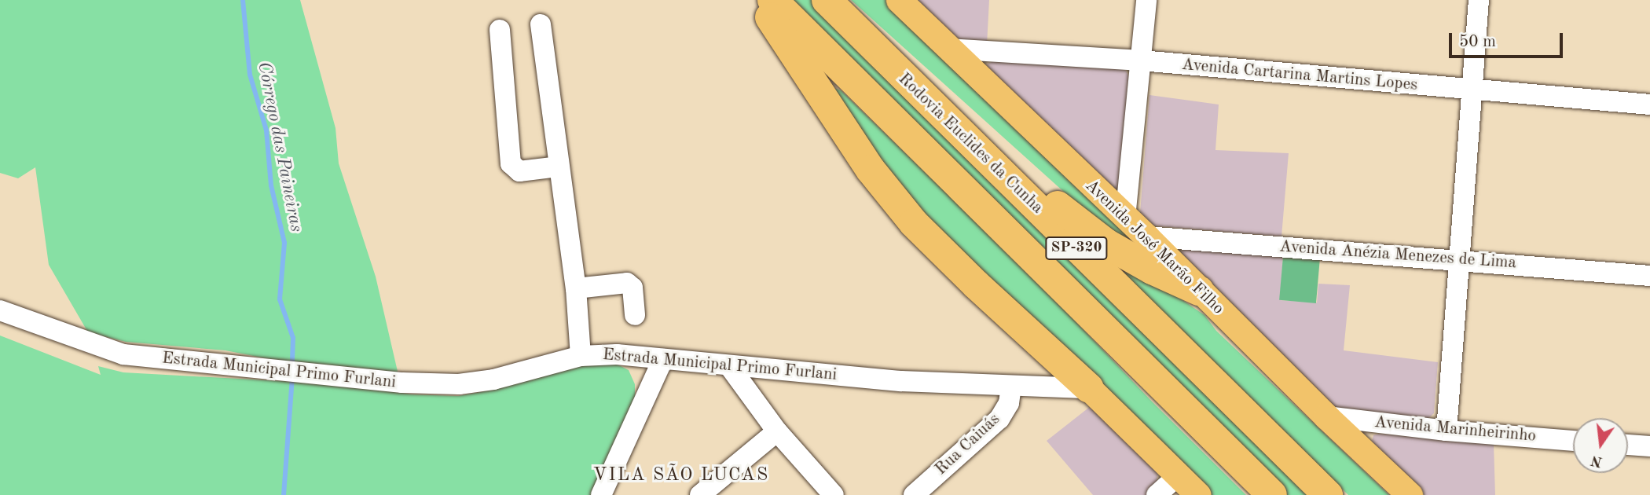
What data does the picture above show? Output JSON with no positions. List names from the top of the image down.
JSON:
{
  "streets": {
    "highway": ["Rodovia Euclides da Cunha", "SP-320"],
    "main road": ["Avenida José Marão Filho"],
    "street": [
      "Avenida Cartarina Martins Lopes",
      "Avenida Anézia Menezes de Lima",
      "Estrada Municipal Primo Furlani",
      "Avenida Marinheirinho",
      "Rua Caiuás"
    ]
  },
  "crossings": [
    ["Avenida Cartarina Martins Lopes", "Avenida José Marão Filho"],
    ["Avenida José Marão Filho", "Avenida Anézia Menezes de Lima"],
    ["Avenida José Marão Filho", "Avenida Marinheirinho"],
    ["Estrada Municipal Primo Furlani", "Rua Caiuás"]
  ],
  "districts": ["VILA SÃO LUCAS"],
  "water": ["Córrego das Paineiras"],
  "scale_bar": "50 m",
  "north": "bottom"
}
